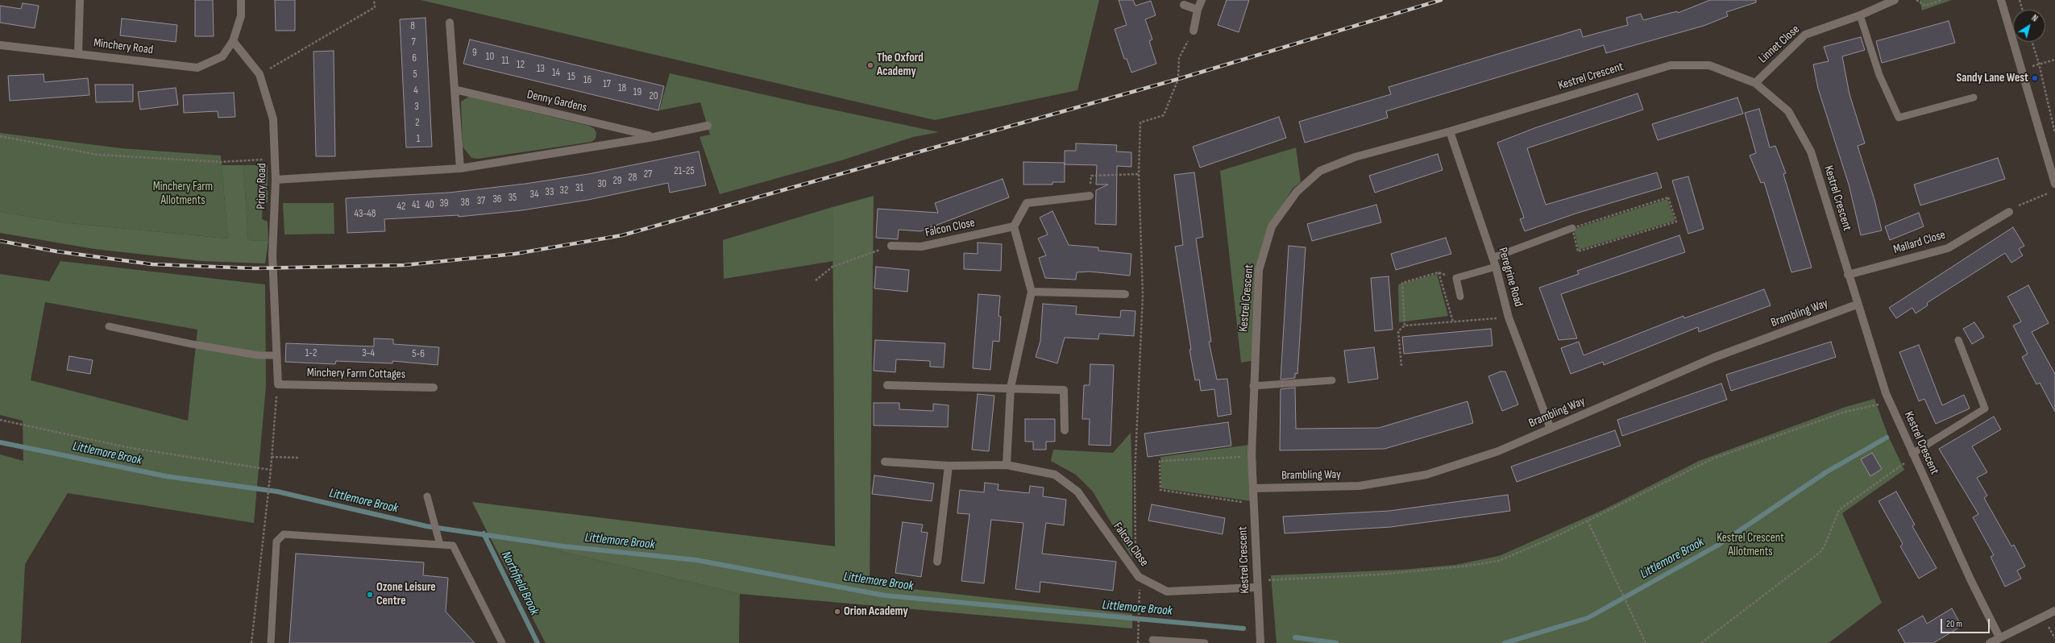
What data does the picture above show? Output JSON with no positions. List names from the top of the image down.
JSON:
{
  "streets": {
    "street": [
      "Linnet Close",
      "Minchery Road",
      "Kestrel Crescent",
      "Denny Gardens",
      "Priory Road",
      "Falcon Close",
      "Mallard Close",
      "Peregrine Road",
      "Brambling Way",
      "Minchery Farm Cottages"
    ]
  },
  "crossings": [
    ["Linnet Close", "Kestrel Crescent"],
    ["Minchery Road", "Priory Road"],
    ["Kestrel Crescent", "Falcon Close"],
    ["Kestrel Crescent", "Mallard Close"],
    ["Kestrel Crescent", "Peregrine Road"],
    ["Kestrel Crescent", "Brambling Way"],
    ["Denny Gardens", "Priory Road"],
    ["Priory Road", "Minchery Farm Cottages"],
    ["Peregrine Road", "Brambling Way"]
  ],
  "water": ["Littlemore Brook", "Northfield Brook"],
  "parks": ["Minchery Farm Allotments", "Kestrel Crescent Allotments"],
  "places": [
    "The Oxford Academy",
    "Sandy Lane West",
    "Ozone Leisure Centre",
    "Orion Academy"
  ],
  "house_numbers": [
    "8",
    "7",
    "9",
    "10",
    "6",
    "11",
    "12",
    "13",
    "14",
    "5",
    "15",
    "16",
    "17",
    "18",
    "4",
    "19",
    "20",
    "3",
    "2",
    "1",
    "21-25",
    "27",
    "28",
    "29",
    "30",
    "31",
    "32",
    "33",
    "34",
    "35",
    "36",
    "37",
    "38",
    "39",
    "41",
    "40",
    "42",
    "43-48",
    "1-2",
    "3-4",
    "5-6"
  ],
  "scale_bar": "20 m",
  "north": "top right"
}
